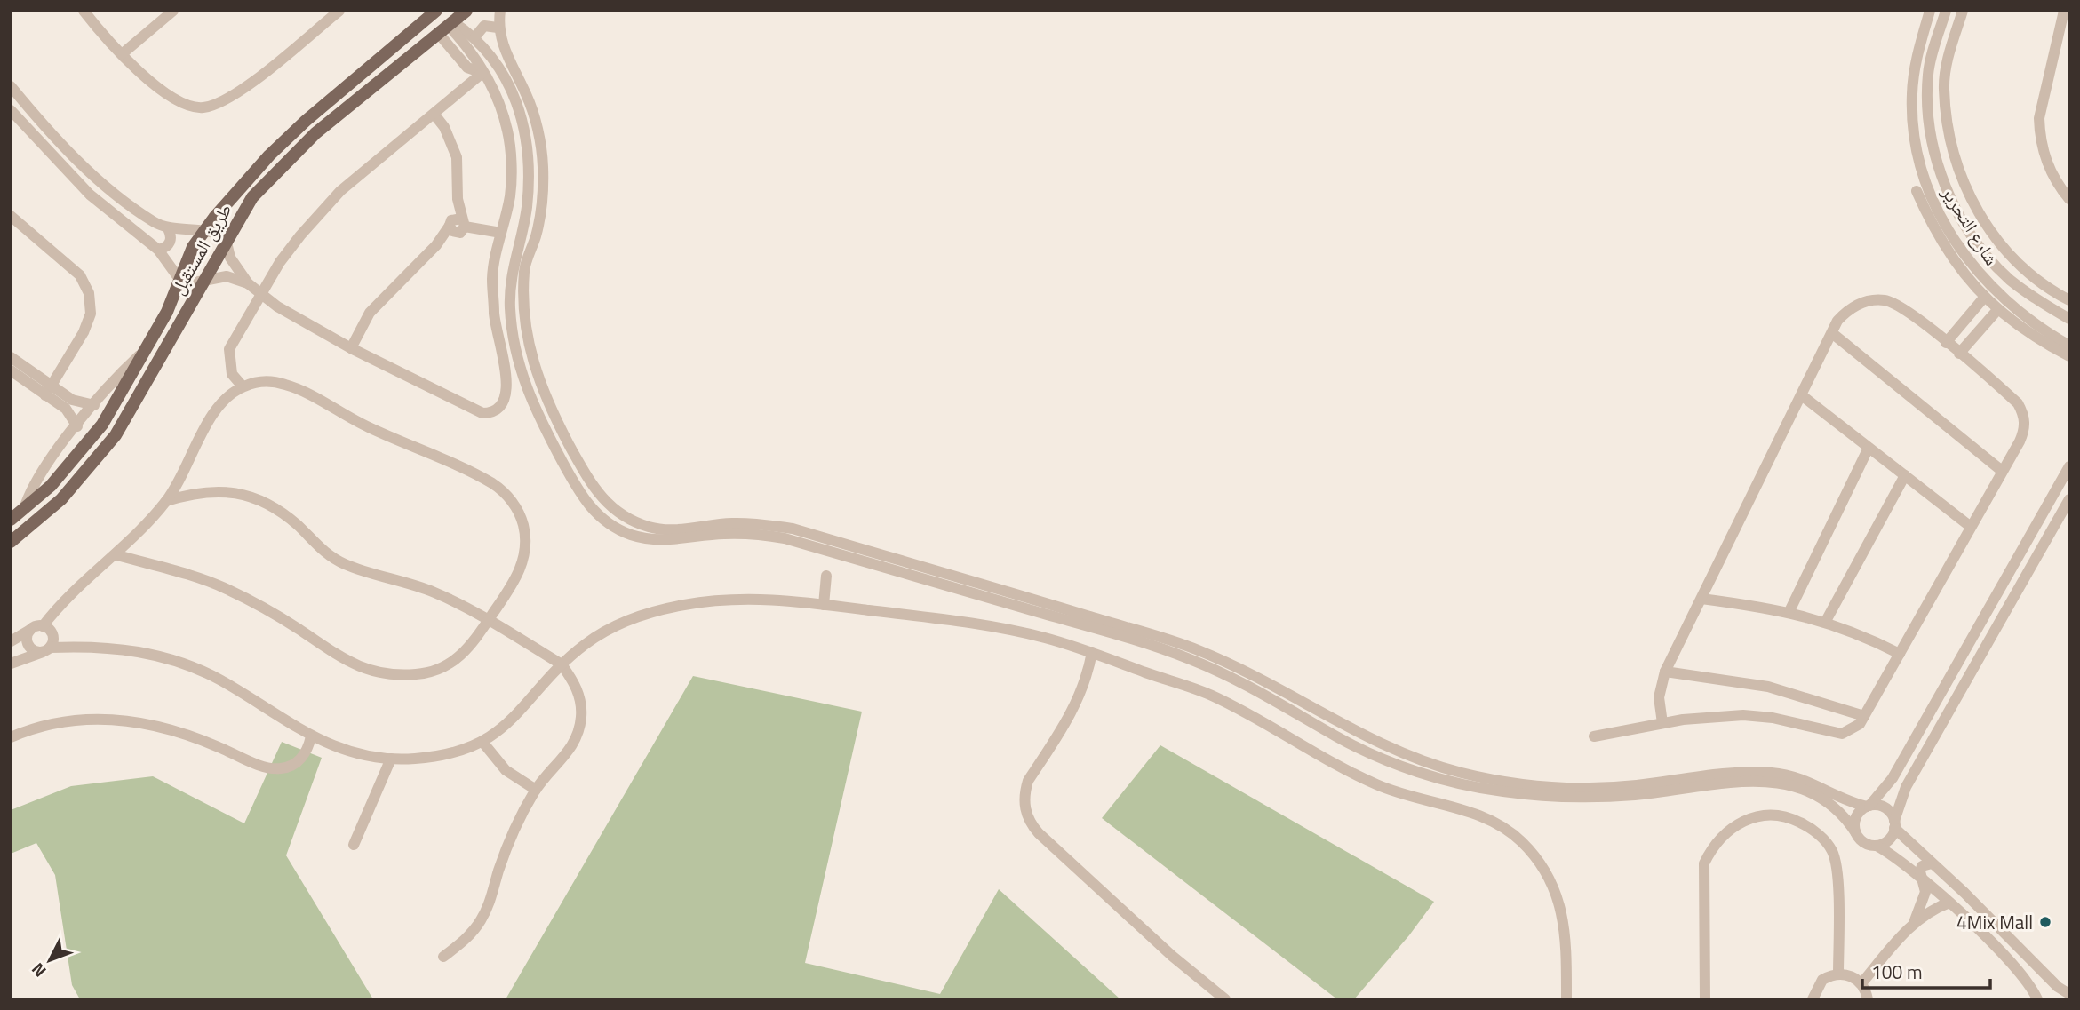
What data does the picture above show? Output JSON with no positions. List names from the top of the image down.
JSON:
{
  "streets": {
    "main road": ["طريق المستقبل"],
    "street": ["شارع التحرير"]
  },
  "places": ["4Mix Mall"],
  "scale_bar": "100 m",
  "north": "bottom left"
}
